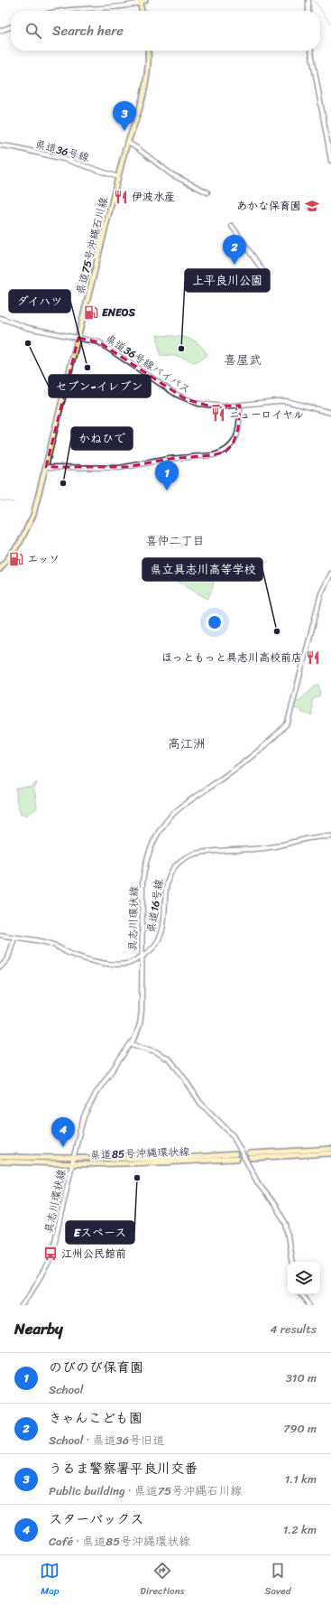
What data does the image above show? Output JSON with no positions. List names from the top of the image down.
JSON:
{
  "streets": {
    "main road": [
      "県道36号線",
      "県道75号沖縄石川線",
      "県道36号線バイパス",
      "県道16号線",
      "具志川環状線",
      "県道85号沖縄環状線"
    ]
  },
  "crossings": [
    ["県道36号線", "県道75号沖縄石川線"],
    ["県道75号沖縄石川線", "県道36号線バイパス"],
    ["県道16号線", "具志川環状線"],
    ["具志川環状線", "県道85号沖縄環状線"]
  ],
  "districts": ["喜屋武", "喜仲二丁目", "高江洲"],
  "places": {
    "restaurant": ["伊波水産", "ニューロイヤル", "ほっともっと具志川高校前店"],
    "school or university": ["あかな保育園"],
    "fuel station": ["ENEOS", "エッソ"],
    "other": [
      "セブン-イレブン",
      "上平良川公園",
      "ダイハツ",
      "かねひで",
      "県立具志川高等学校",
      "Eスペース"
    ],
    "bus stop": ["江州公民館前"]
  },
  "page": {
    "search": "Search here",
    "pins": [
      "3",
      "2",
      "1",
      "4"
    ],
    "heading": ["Nearby", "4 results"],
    "list": [
      {
        "mark": "1",
        "name": "のびのび保育園",
        "note": "School",
        "value": "310 m"
      },
      {
        "mark": "2",
        "name": "きゃんこども園",
        "note": "School · 県道36号旧道",
        "value": "790 m"
      },
      {
        "mark": "3",
        "name": "うるま警察署平良川交番",
        "note": "Public building · 県道75号沖縄石川線",
        "value": "1.1 km"
      },
      {
        "mark": "4",
        "name": "スターバックス",
        "note": "Café · 県道85号沖縄環状線",
        "value": "1.2 km"
      }
    ],
    "nav": ["Map", "Directions", "Saved"]
  }
}
